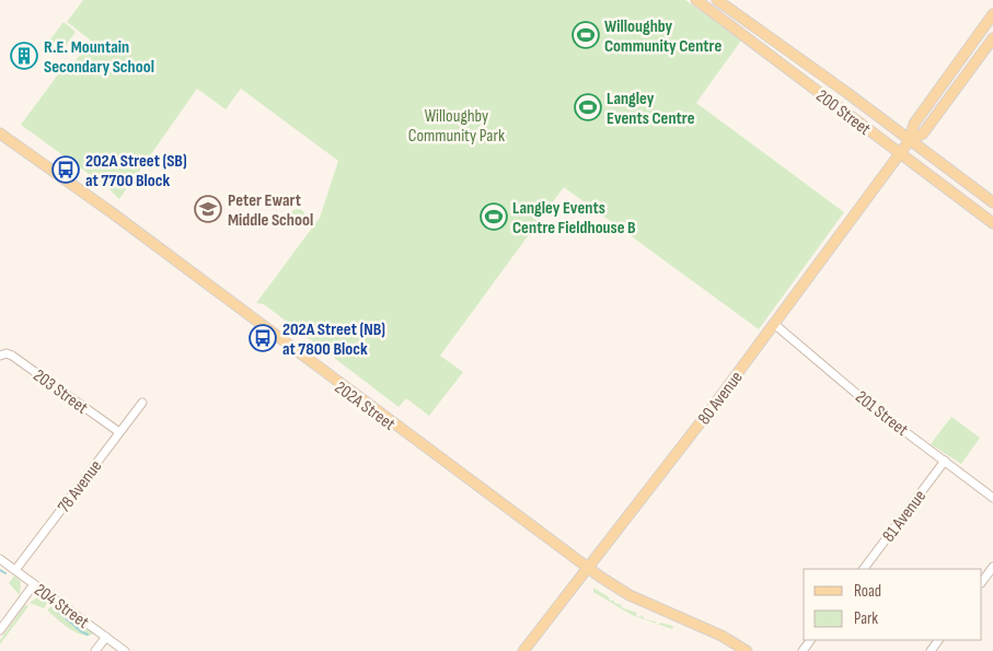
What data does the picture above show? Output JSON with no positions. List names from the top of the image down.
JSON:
{
  "streets": {
    "main road": ["200 Street", "80 Avenue", "202A Street"],
    "street": [
      "203 Street",
      "201 Street",
      "78 Avenue",
      "81 Avenue",
      "204 Street"
    ]
  },
  "crossings": [
    ["200 Street", "80 Avenue"],
    ["203 Street", "78 Avenue"],
    ["80 Avenue", "202A Street"],
    ["80 Avenue", "201 Street"],
    ["201 Street", "81 Avenue"],
    ["78 Avenue", "204 Street"]
  ],
  "parks": ["Willoughby Community Park"],
  "places": {
    "sports": ["Willoughby Community Centre", "Langley Events Centre", "Langley Events Centre Fieldhouse B"],
    "building": ["R.E. Mountain Secondary School"],
    "bus stop": ["202A Street (SB) at 7700 Block", "202A Street (NB) at 7800 Block"],
    "school or university": ["Peter Ewart Middle School"]
  },
  "legend": ["Road", "Park"]
}
